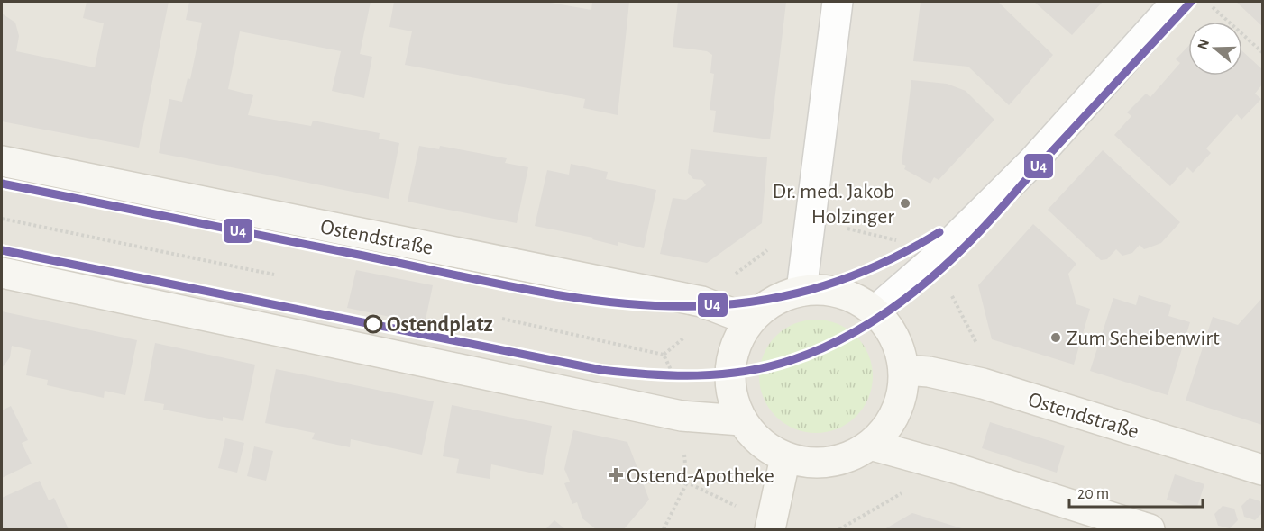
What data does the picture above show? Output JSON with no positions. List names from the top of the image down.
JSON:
{
  "streets": {
    "street": ["Ostendstraße"]
  },
  "places": {
    "other": ["Dr. med. Jakob Holzinger", "Ostendplatz", "Zum Scheibenwirt"],
    "health": ["Ostend-Apotheke"]
  },
  "lines": ["transit line U4"],
  "scale_bar": "20 m",
  "north": "left"
}
